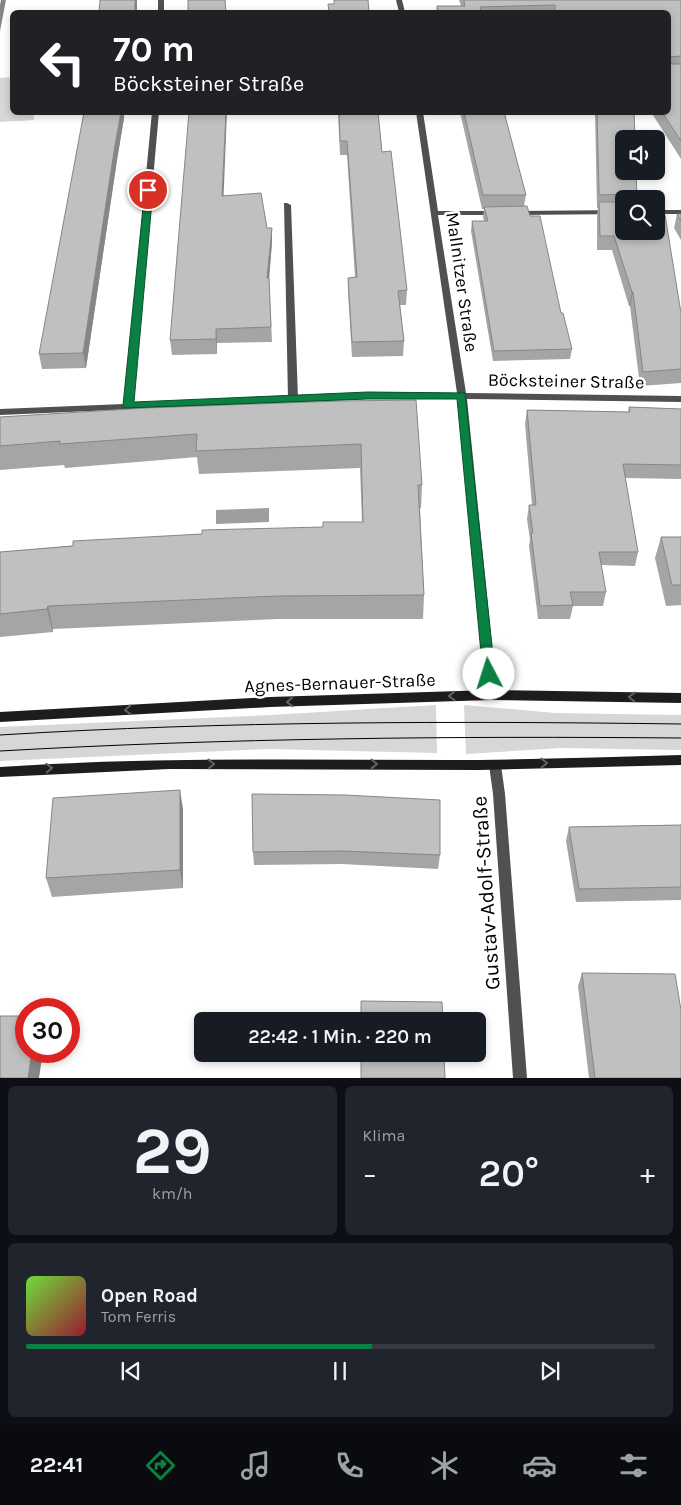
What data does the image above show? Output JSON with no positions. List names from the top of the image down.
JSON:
{
  "streets": {
    "main road": ["Agnes-Bernauer-Straße"],
    "street": ["Mallnitzer Straße", "Böcksteiner Straße", "Gustav-Adolf-Straße"]
  },
  "crossings": [
    ["Mallnitzer Straße", "Böcksteiner Straße"],
    ["Mallnitzer Straße", "Agnes-Bernauer-Straße"]
  ],
  "page": {
    "turn": ["70 m", "Böcksteiner Straße"],
    "limit": "30",
    "trip": "22:42 · 1 Min. · 220 m",
    "tile": [
      ["29", "km/h"],
      "Klima"
    ],
    "heat": ["−", "20°", "+"],
    "song": ["Open Road", "Tom Ferris"],
    "tabs": "22:41"
  }
}
